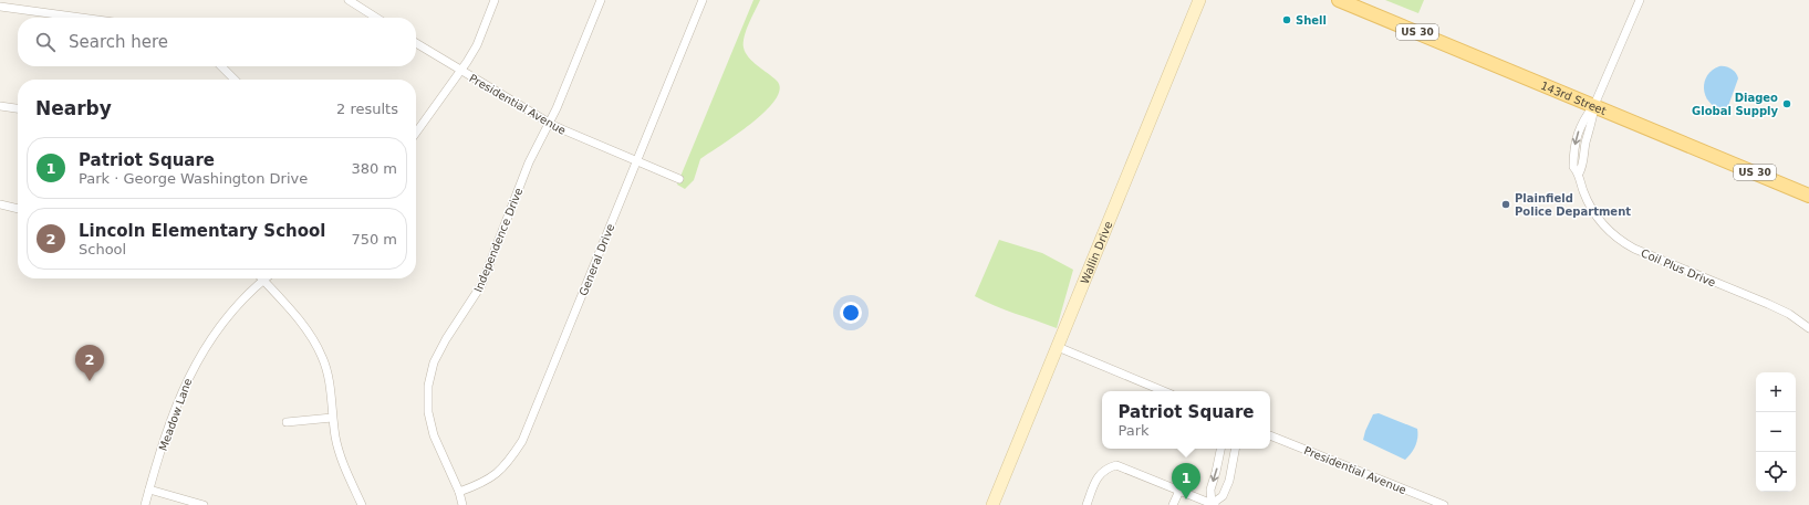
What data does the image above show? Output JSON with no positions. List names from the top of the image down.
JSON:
{
  "streets": {
    "main road": ["US 30", "143rd Street", "Wallin Drive"],
    "street": [
      "Presidential Avenue",
      "Independence Drive",
      "General Drive",
      "Coil Plus Drive",
      "Meadow Lane"
    ]
  },
  "crossings": [
    ["143rd Street", "Coil Plus Drive"],
    ["Presidential Avenue", "Independence Drive"],
    ["Presidential Avenue", "General Drive"],
    ["Independence Drive", "General Drive"]
  ],
  "places": ["Shell", "Diageo Global Supply", "Plainfield Police Department"],
  "page": {
    "search": "Search here",
    "heading": ["Nearby", "2 results"],
    "list": [
      {
        "mark": "1",
        "name": "Patriot Square",
        "note": "Park · George Washington Drive",
        "value": "380 m"
      },
      {
        "mark": "2",
        "name": "Lincoln Elementary School",
        "note": "School",
        "value": "750 m"
      }
    ],
    "pins": ["2", "1"],
    "map_buttons": ["+", "−"],
    "popup": ["Patriot Square", "Park"]
  }
}
